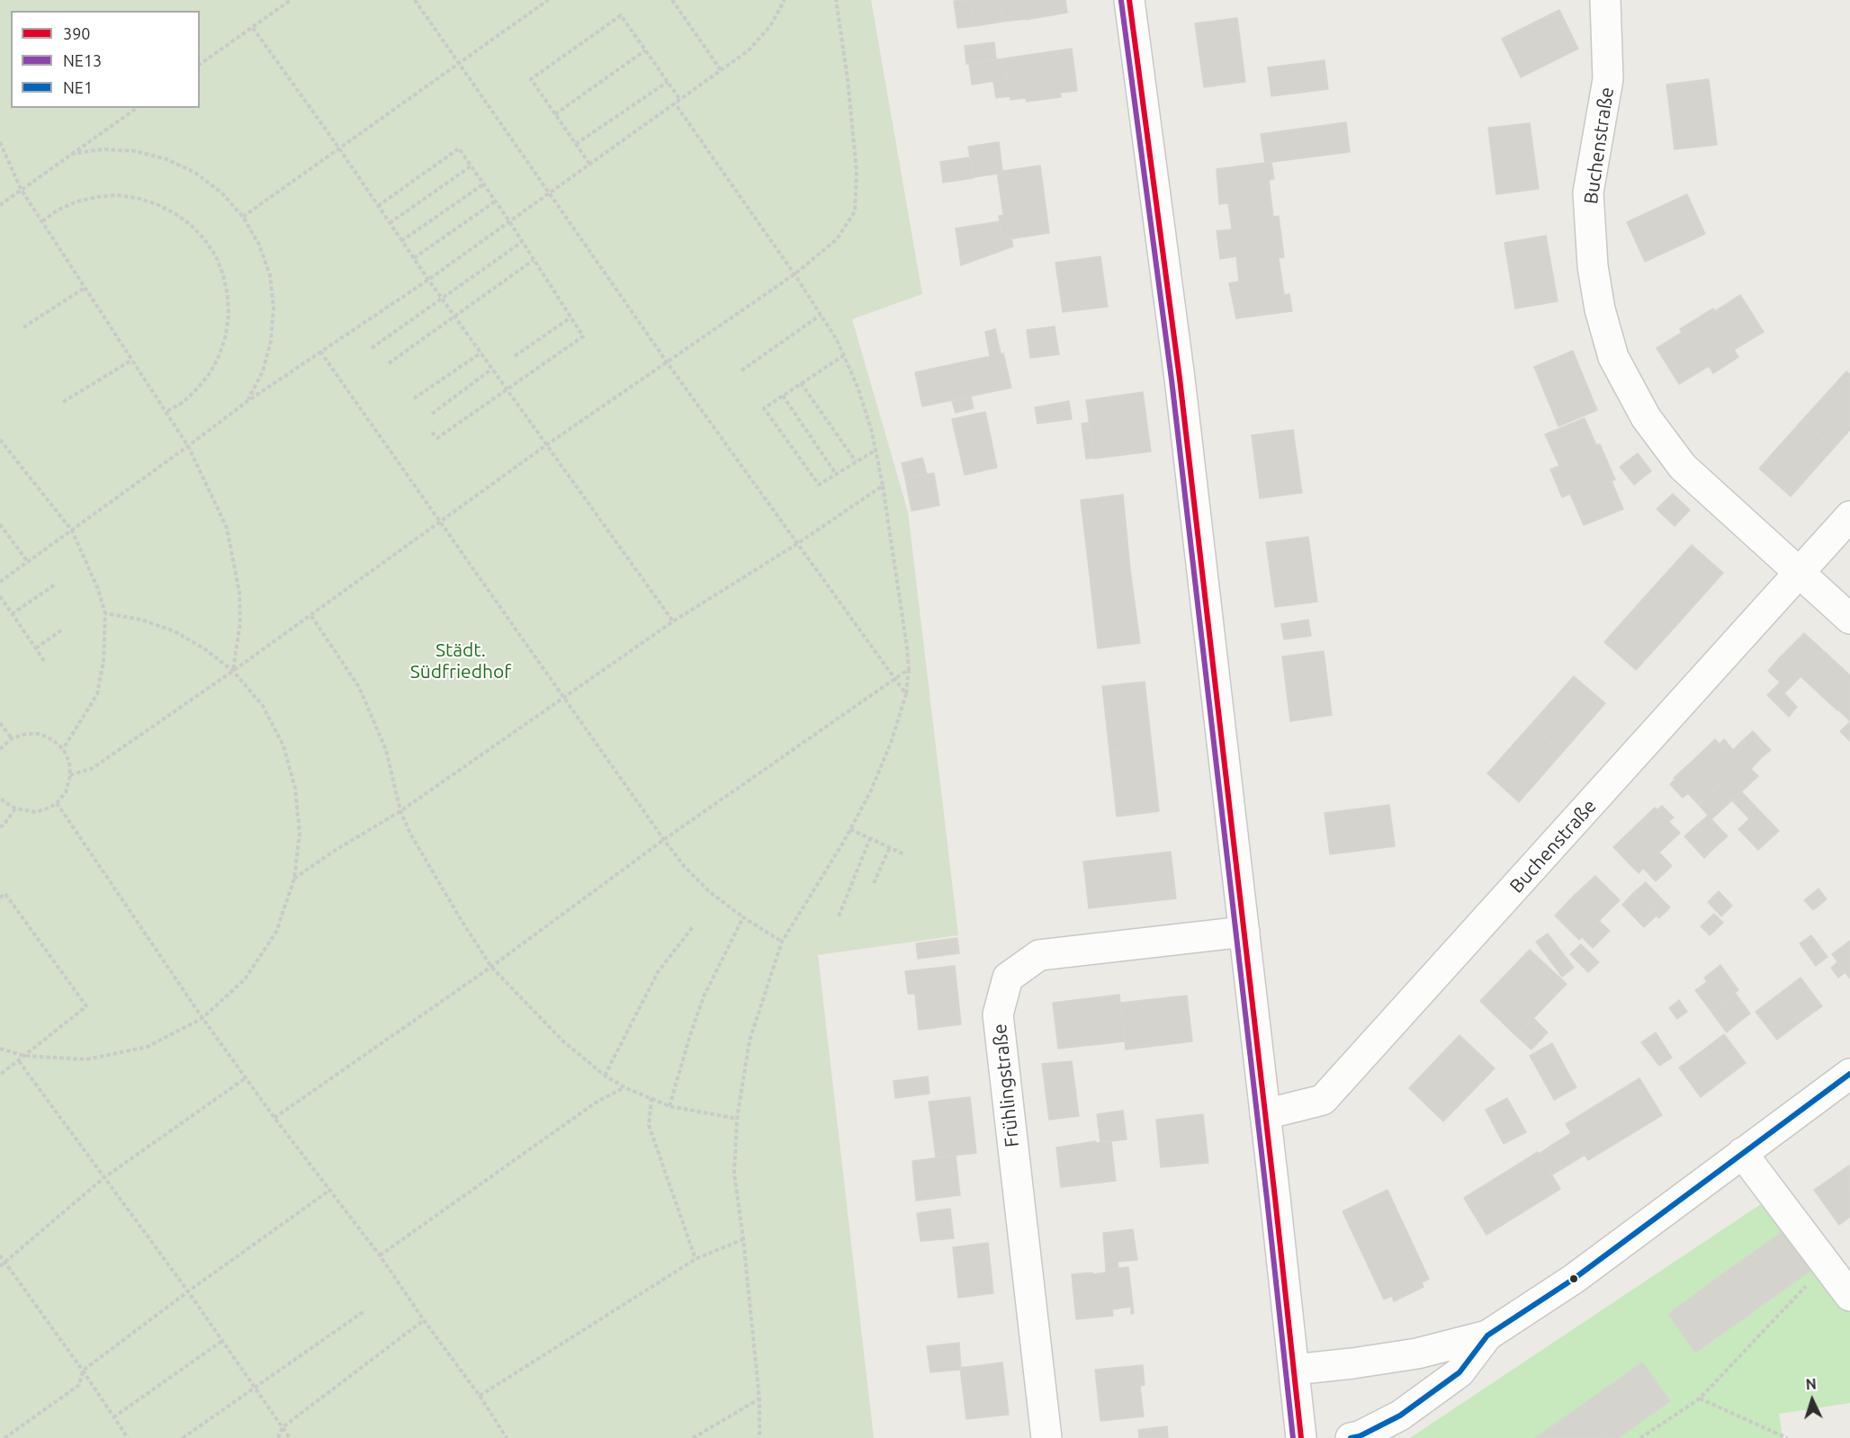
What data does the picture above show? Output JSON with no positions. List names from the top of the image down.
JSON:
{
  "streets": {
    "street": ["Buchenstraße", "Frühlingstraße"]
  },
  "parks": ["Städt. Südfriedhof"],
  "lines": ["transit line 390", "transit line NE13", "transit line NE1"],
  "legend": ["390", "NE13", "NE1"],
  "north": "top"
}
